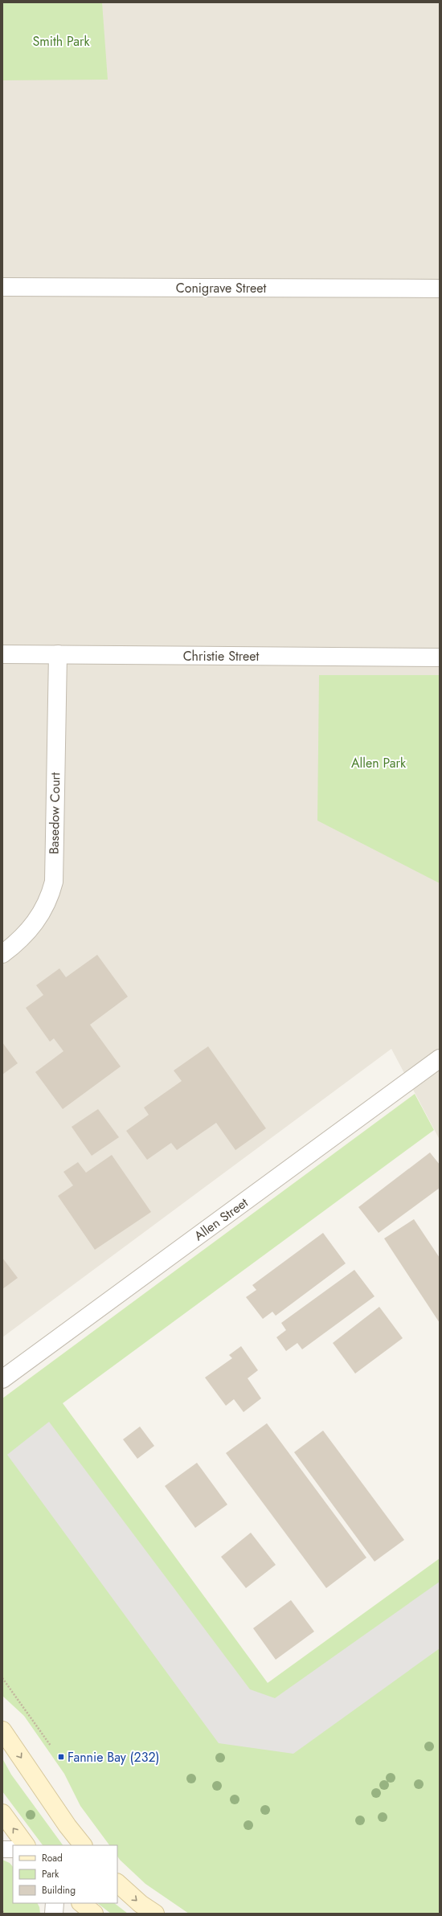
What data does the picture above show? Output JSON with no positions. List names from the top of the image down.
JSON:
{
  "streets": {
    "street": [
      "Conigrave Street",
      "Christie Street",
      "Basedow Court",
      "Allen Street"
    ]
  },
  "crossings": [
    ["Christie Street", "Basedow Court"]
  ],
  "parks": ["Smith Park", "Allen Park"],
  "places": {
    "transit": ["Fannie Bay (232)"]
  },
  "legend": ["Road", "Park", "Building"]
}
